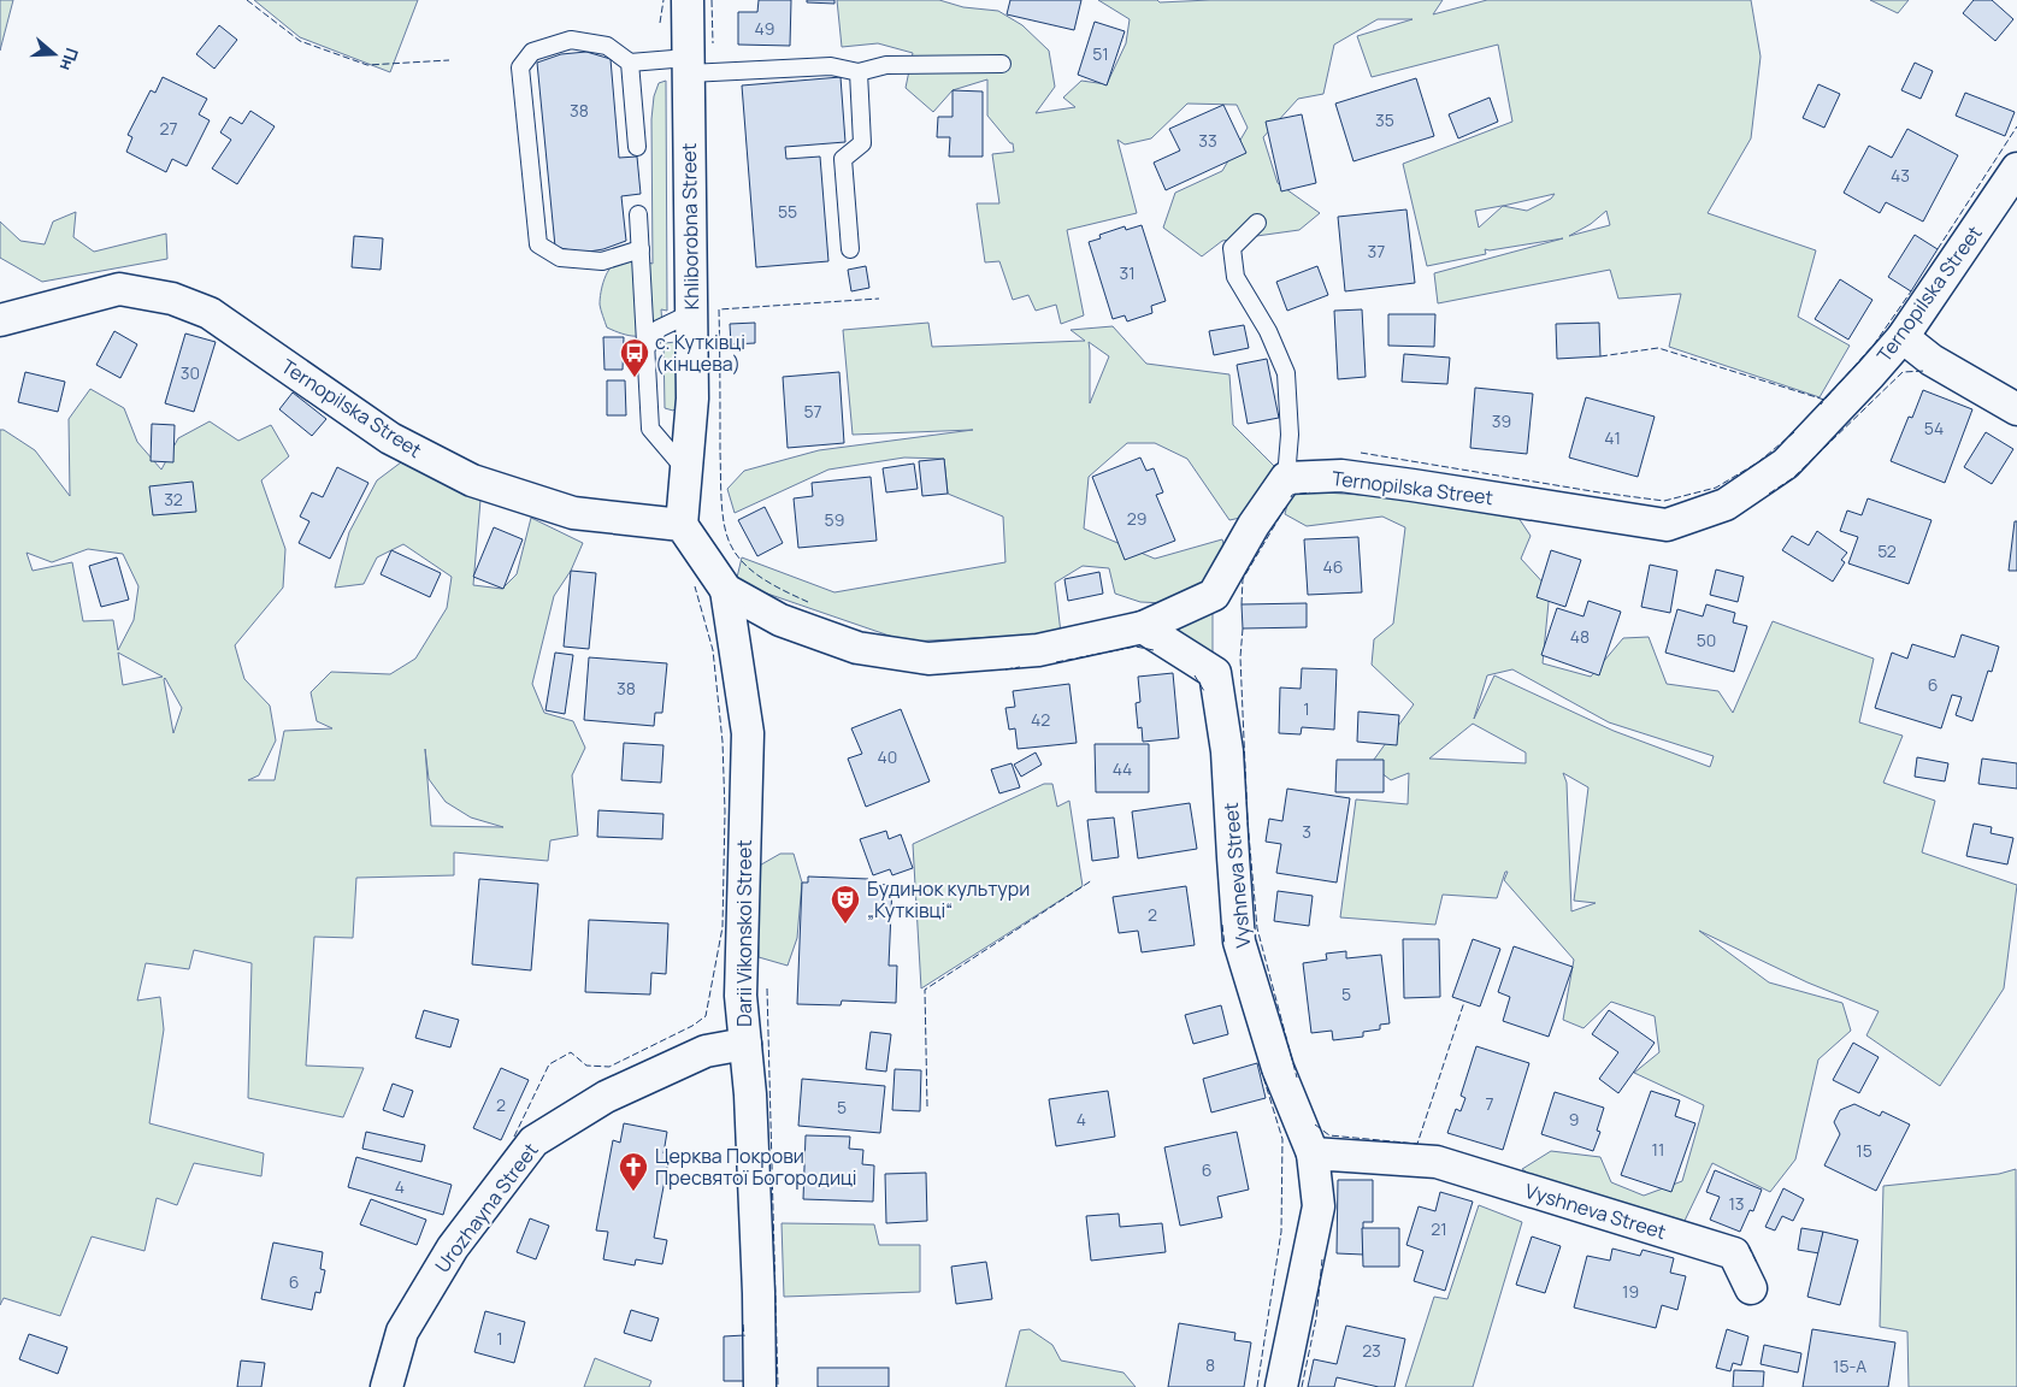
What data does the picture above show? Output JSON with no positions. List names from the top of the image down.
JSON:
{
  "streets": {
    "street": [
      "Khliborobna Street",
      "Ternopilska Street",
      "Vyshneva Street",
      "Darii Vikonskoi Street",
      "Urozhayna Street"
    ]
  },
  "crossings": [
    ["Khliborobna Street", "Ternopilska Street"],
    ["Darii Vikonskoi Street", "Urozhayna Street"]
  ],
  "places": {
    "bus stop": ["с. Кутківці (кінцева)"],
    "theatre": ["Будинок культури „Кутківці“"],
    "church": ["Церква Покрови Пресвятої Богородиці"]
  },
  "house_numbers": [
    "49",
    "51",
    "38",
    "35",
    "27",
    "33",
    "43",
    "55",
    "37",
    "31",
    "30",
    "57",
    "39",
    "54",
    "41",
    "32",
    "29",
    "59",
    "52",
    "46",
    "48",
    "50",
    "6",
    "38",
    "1",
    "42",
    "40",
    "44",
    "3",
    "2",
    "5",
    "7",
    "2",
    "5",
    "4",
    "9",
    "11",
    "15",
    "6",
    "4",
    "13",
    "21",
    "6",
    "19",
    "1",
    "23",
    "8",
    "15-А"
  ],
  "north": "right"
}
